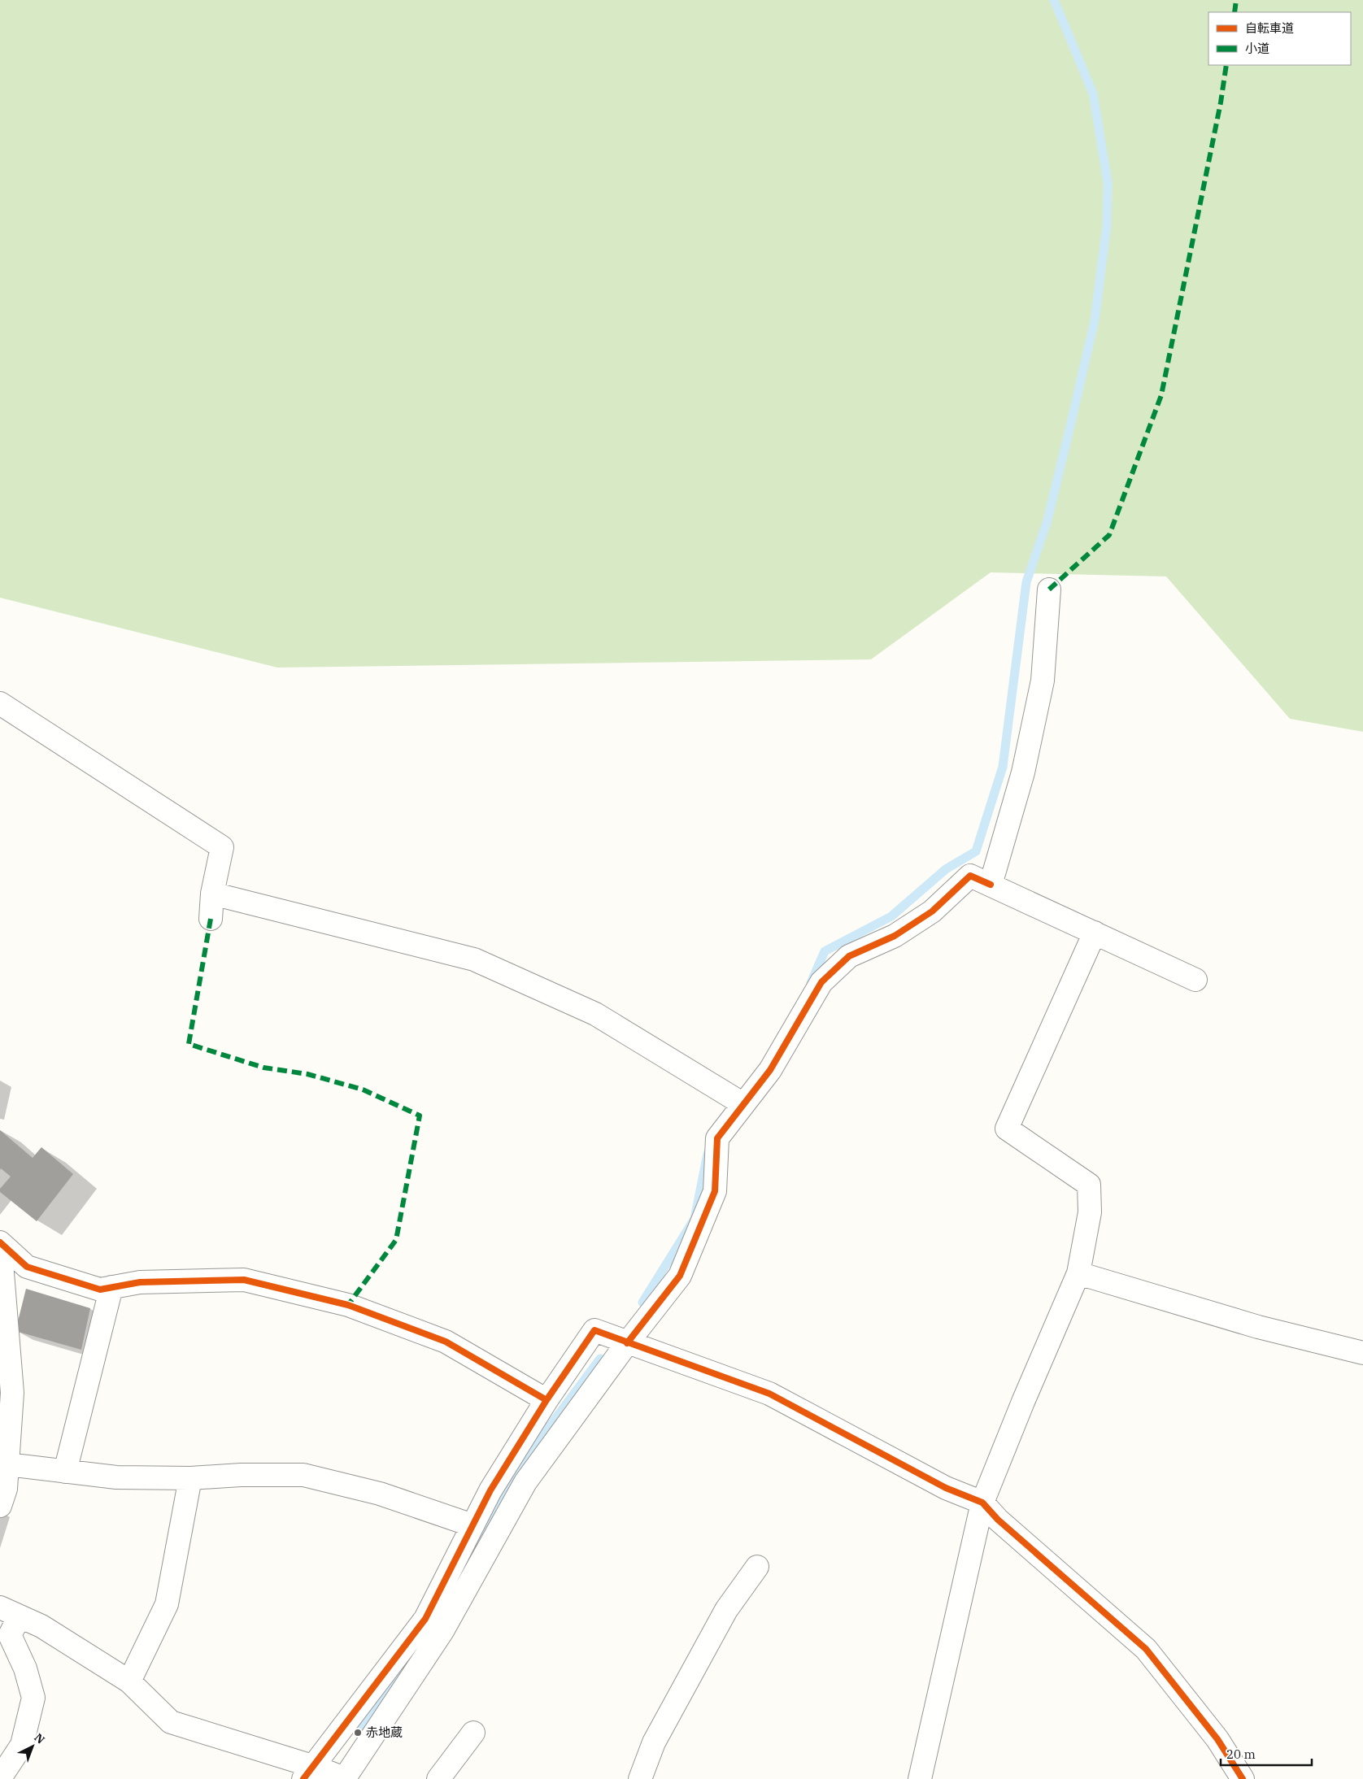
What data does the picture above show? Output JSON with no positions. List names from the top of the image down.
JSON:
{
  "places": ["赤地蔵"],
  "legend": ["自転車道", "小道"],
  "scale_bar": "20 m",
  "north": "top right"
}
